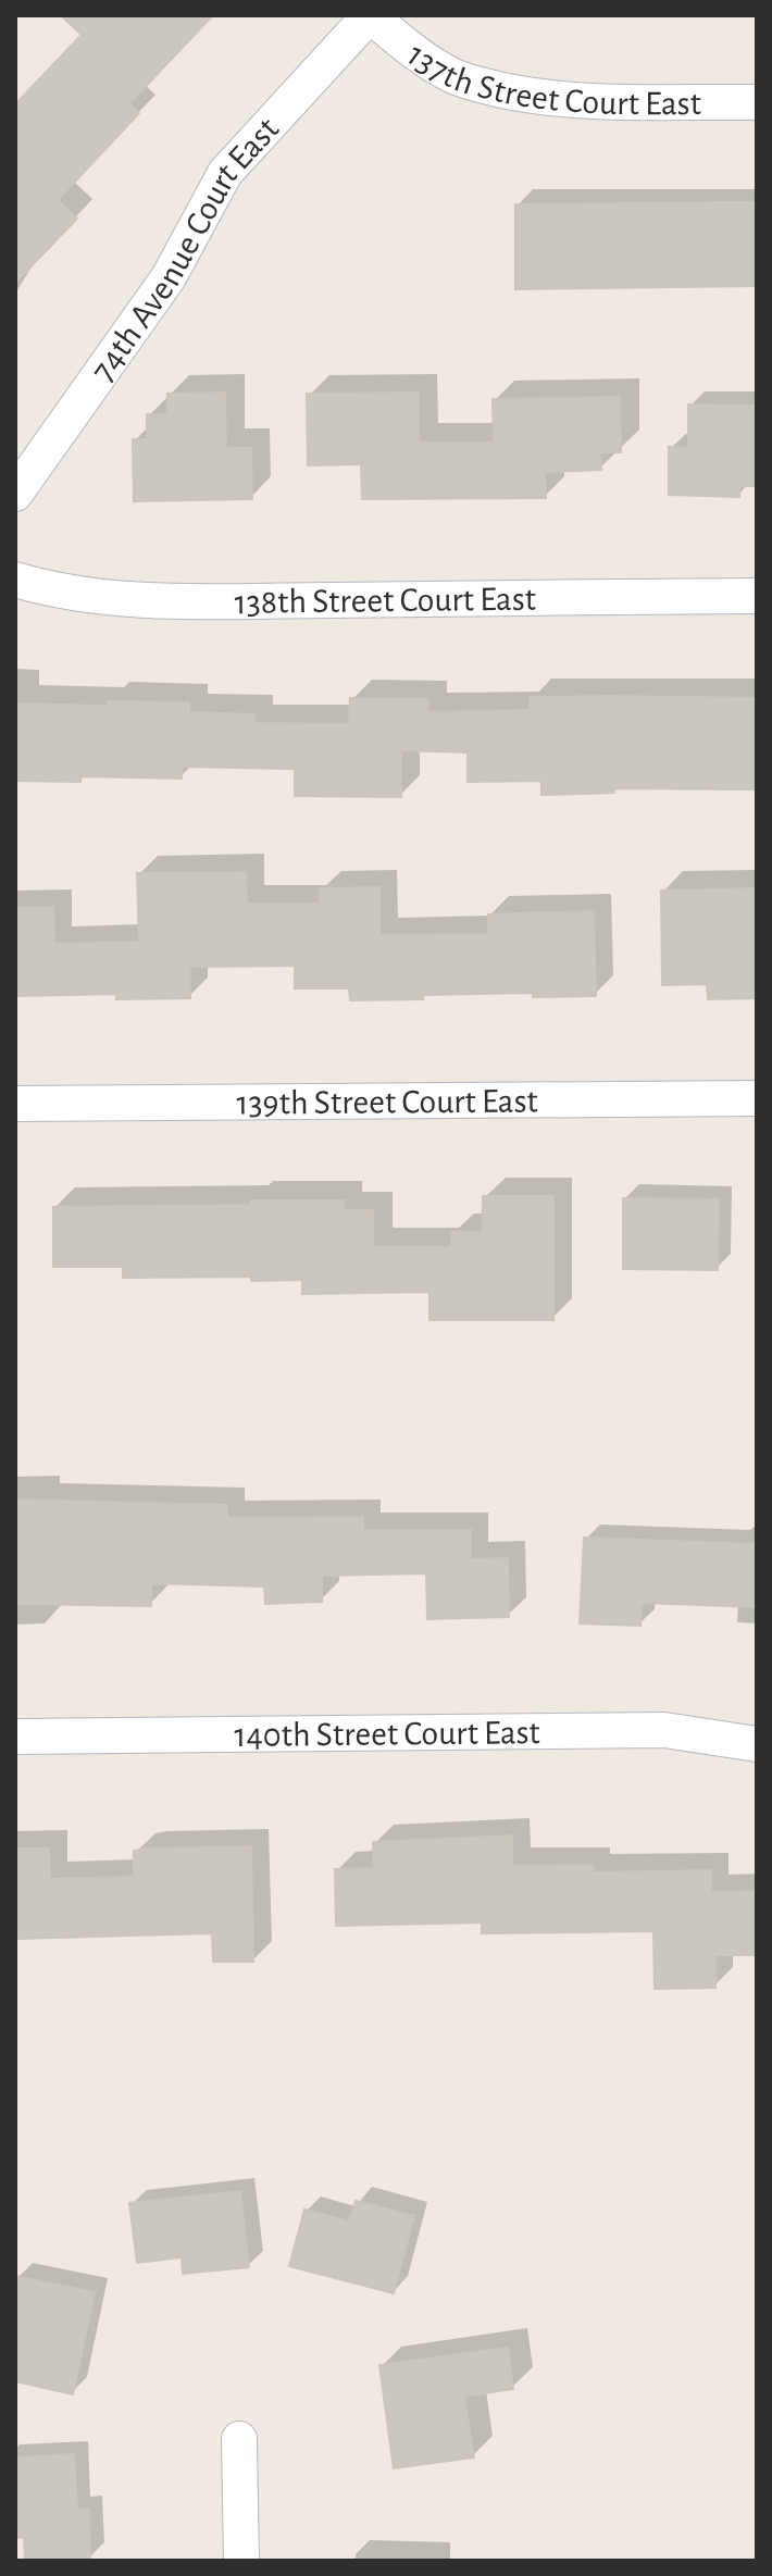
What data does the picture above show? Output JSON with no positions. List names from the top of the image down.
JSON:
{
  "streets": {
    "street": [
      "137th Street Court East",
      "74th Avenue Court East",
      "138th Street Court East",
      "139th Street Court East",
      "140th Street Court East"
    ]
  },
  "crossings": [
    ["137th Street Court East", "74th Avenue Court East"]
  ]
}
